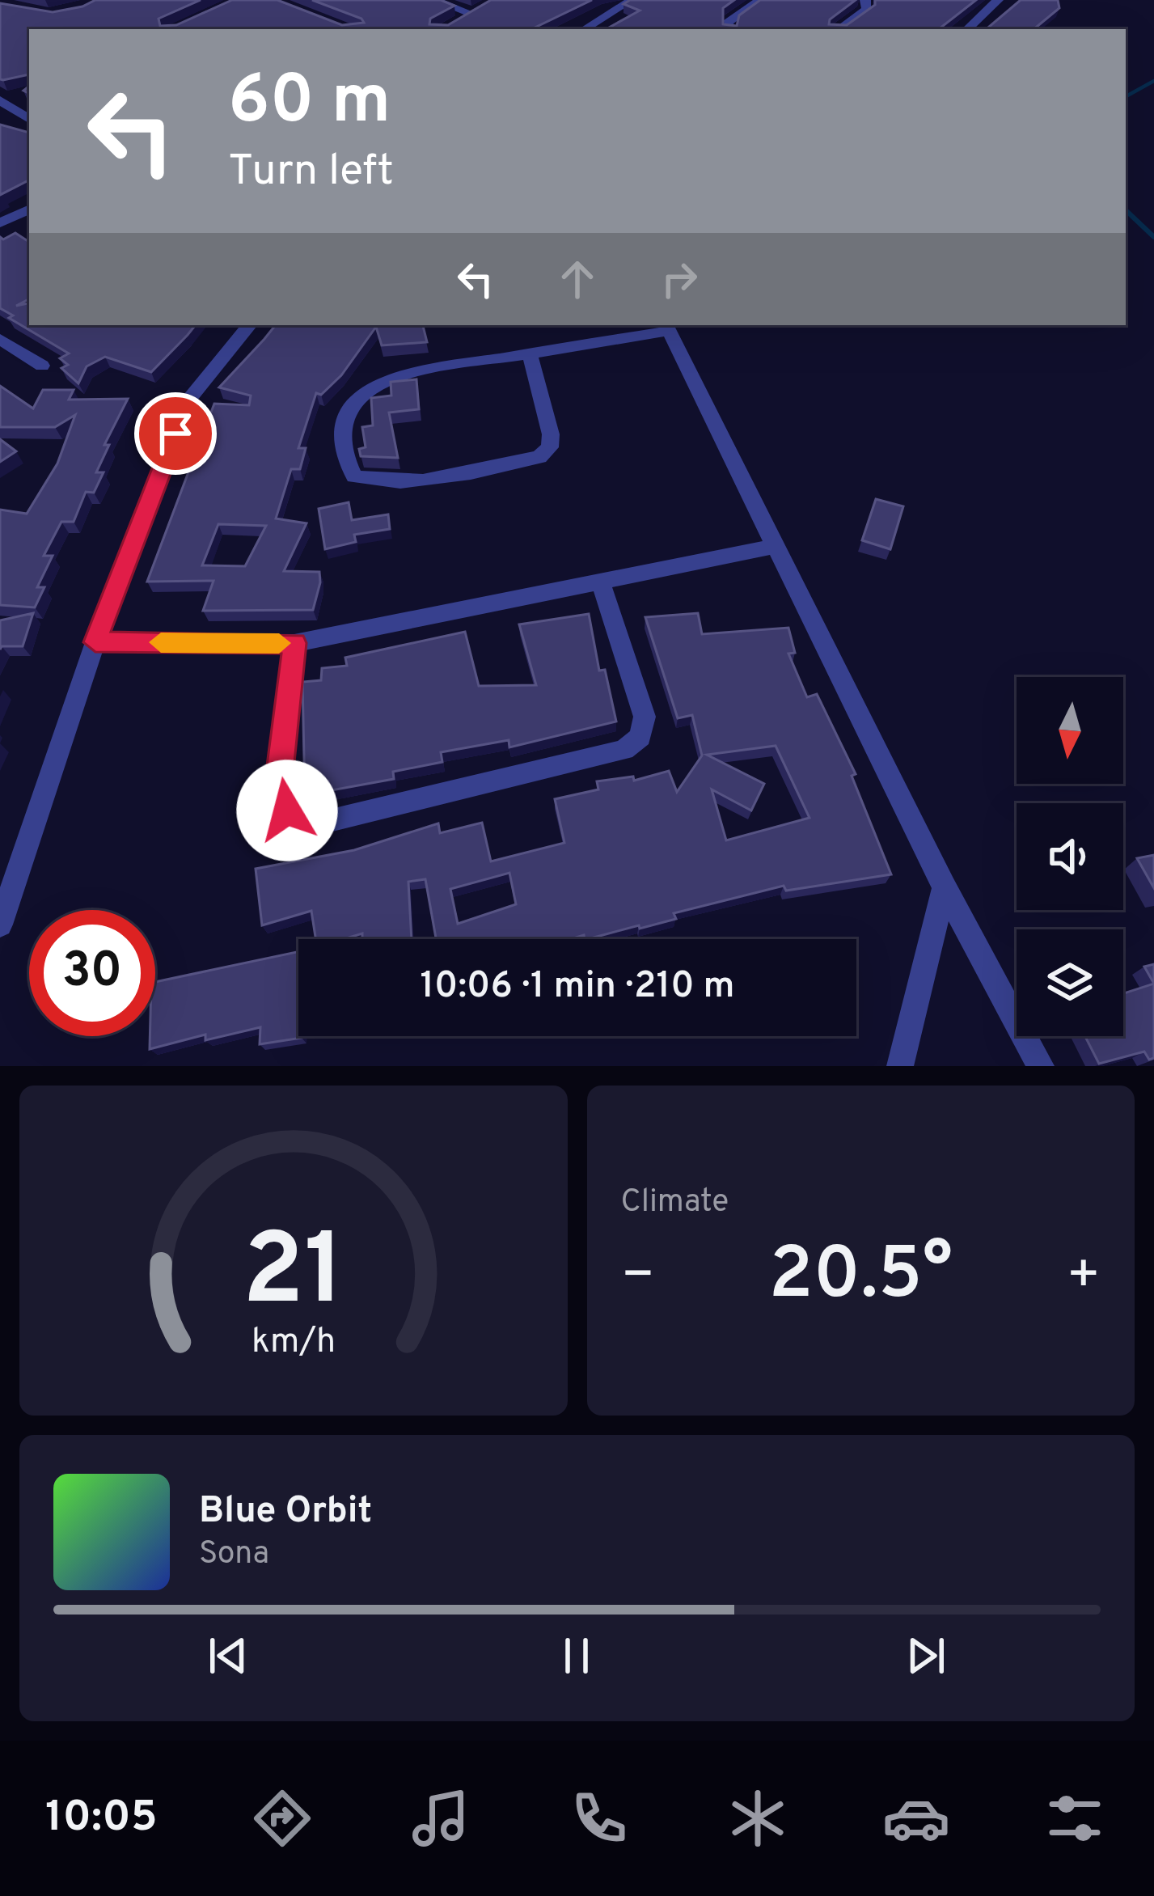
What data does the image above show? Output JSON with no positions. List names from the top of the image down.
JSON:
{
  "north": "bottom",
  "page": {
    "turn": ["60 m", "Turn left"],
    "limit": "30",
    "trip": "10:06 · 1 min · 210 m",
    "tile": "Climate",
    "heat": ["−", "20.5°", "+"],
    "song": ["Blue Orbit", "Sona"],
    "tabs": "10:05",
    "gauge": ["21", "km/h"]
  }
}
